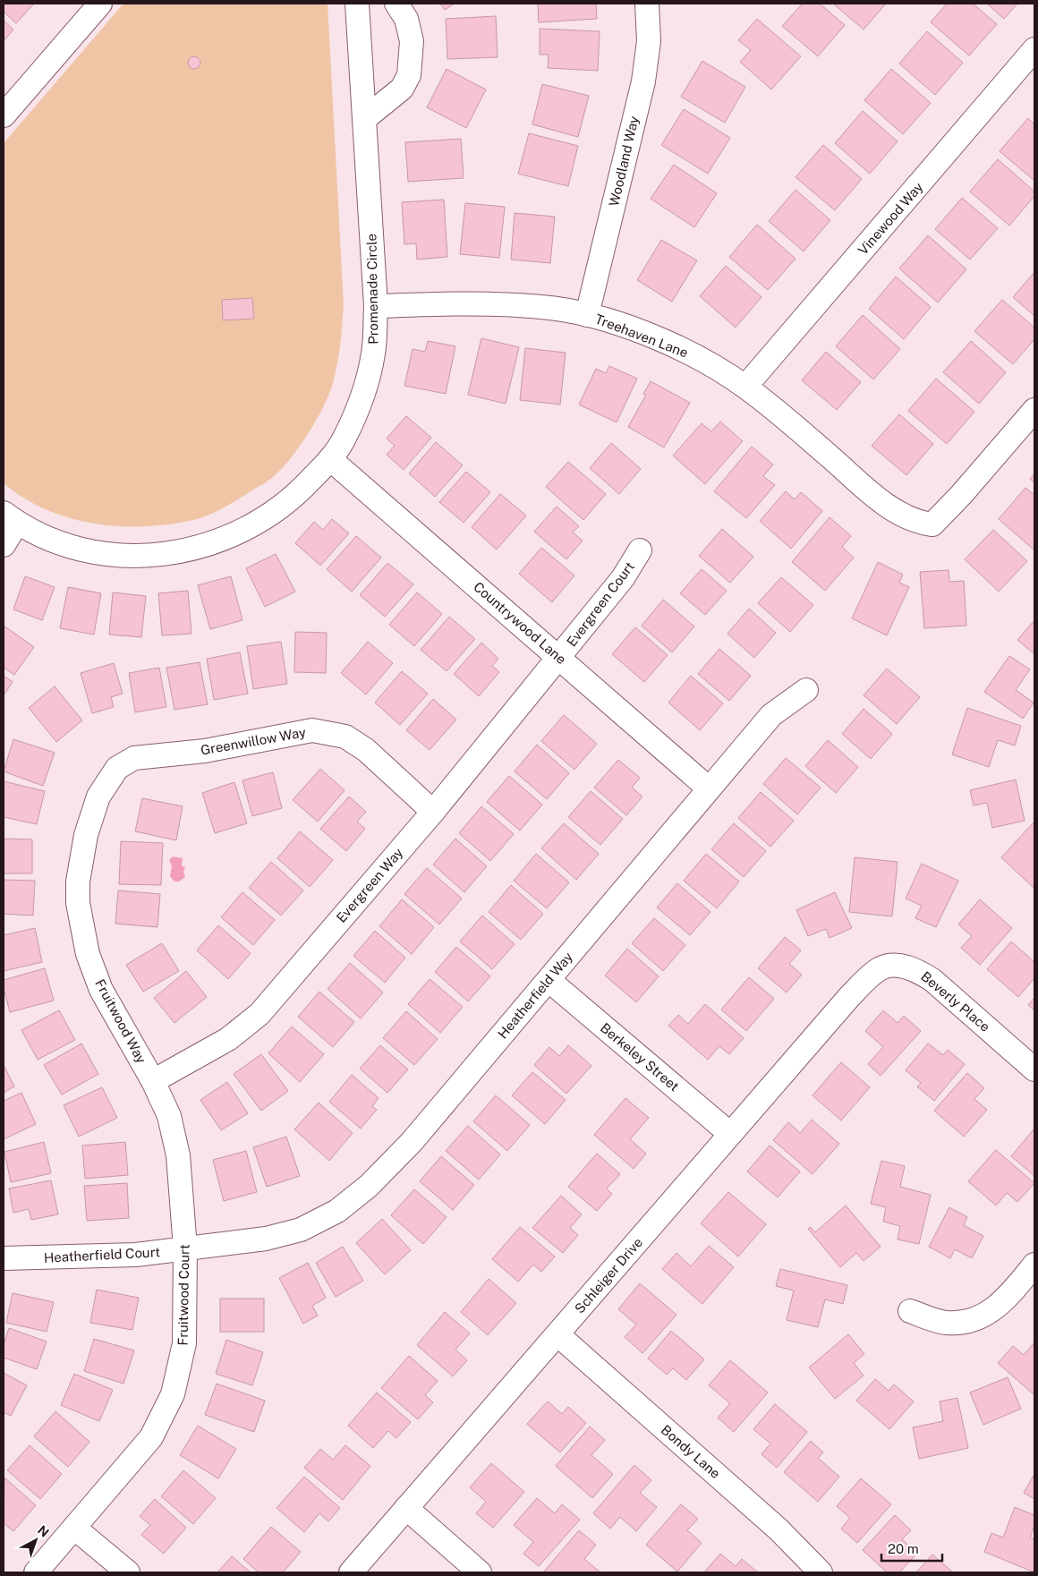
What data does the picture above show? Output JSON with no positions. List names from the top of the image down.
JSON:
{
  "streets": {
    "street": [
      "Woodland Way",
      "Vinewood Way",
      "Promenade Circle",
      "Treehaven Lane",
      "Evergreen Court",
      "Countrywood Lane",
      "Greenwillow Way",
      "Evergreen Way",
      "Heatherfield Way",
      "Beverly Place",
      "Fruitwood Way",
      "Berkeley Street",
      "Heatherfield Court",
      "Schleiger Drive",
      "Fruitwood Court",
      "Bondy Lane"
    ]
  },
  "crossings": [
    ["Woodland Way", "Treehaven Lane"],
    ["Vinewood Way", "Treehaven Lane"],
    ["Promenade Circle", "Treehaven Lane"],
    ["Promenade Circle", "Countrywood Lane"],
    ["Evergreen Court", "Countrywood Lane"],
    ["Evergreen Court", "Evergreen Way"],
    ["Countrywood Lane", "Evergreen Way"],
    ["Countrywood Lane", "Heatherfield Way"],
    ["Greenwillow Way", "Evergreen Way"],
    ["Greenwillow Way", "Fruitwood Way"],
    ["Evergreen Way", "Fruitwood Way"],
    ["Evergreen Way", "Fruitwood Court"],
    ["Heatherfield Way", "Berkeley Street"],
    ["Heatherfield Way", "Heatherfield Court"],
    ["Beverly Place", "Schleiger Drive"],
    ["Fruitwood Way", "Fruitwood Court"],
    ["Berkeley Street", "Schleiger Drive"],
    ["Heatherfield Court", "Fruitwood Court"],
    ["Schleiger Drive", "Bondy Lane"]
  ],
  "scale_bar": "20 m",
  "north": "top right"
}
